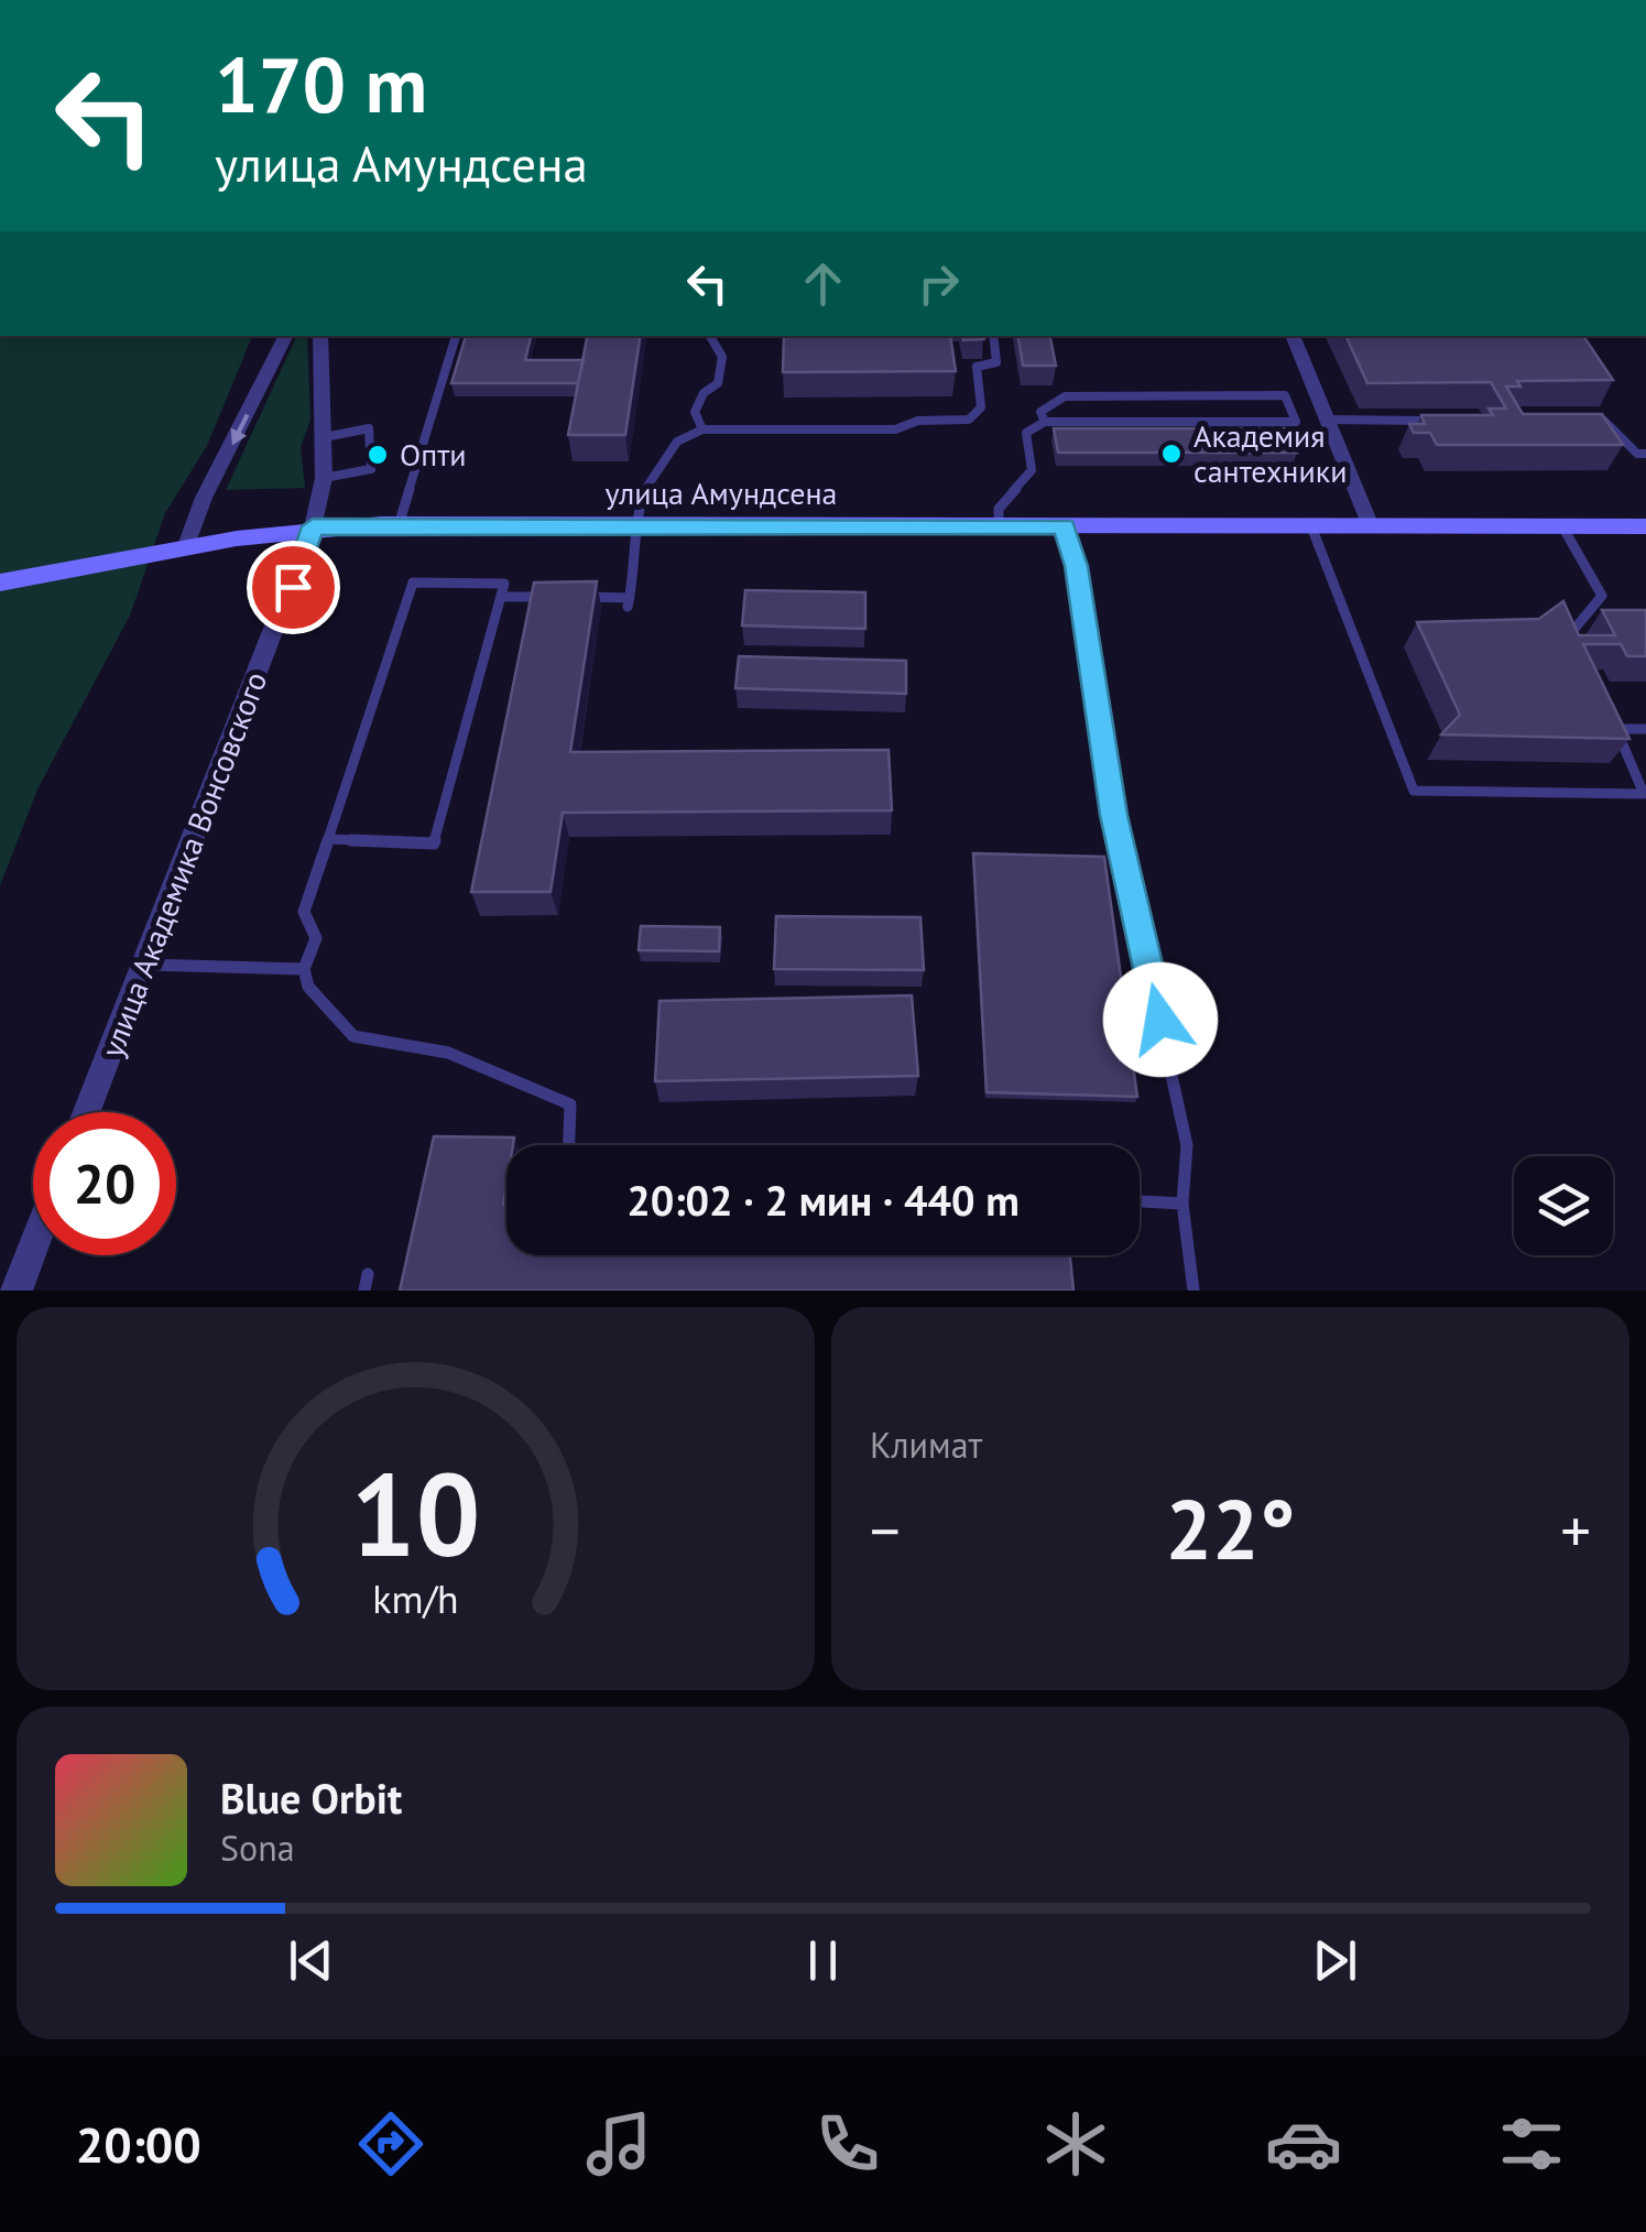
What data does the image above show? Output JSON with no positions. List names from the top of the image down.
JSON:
{
  "streets": {
    "main road": ["улица Амундсена"],
    "street": ["улица Академика Вонсовского"]
  },
  "crossings": [
    ["улица Амундсена", "улица Академика Вонсовского"]
  ],
  "places": ["Академия сантехники", "Опти"],
  "page": {
    "turn": ["170 m", "улица Амундсена"],
    "limit": "20",
    "trip": "20:02 · 2 мин · 440 m",
    "tile": "Климат",
    "heat": ["−", "22°", "+"],
    "song": ["Blue Orbit", "Sona"],
    "tabs": "20:00",
    "gauge": ["10", "km/h"]
  }
}
